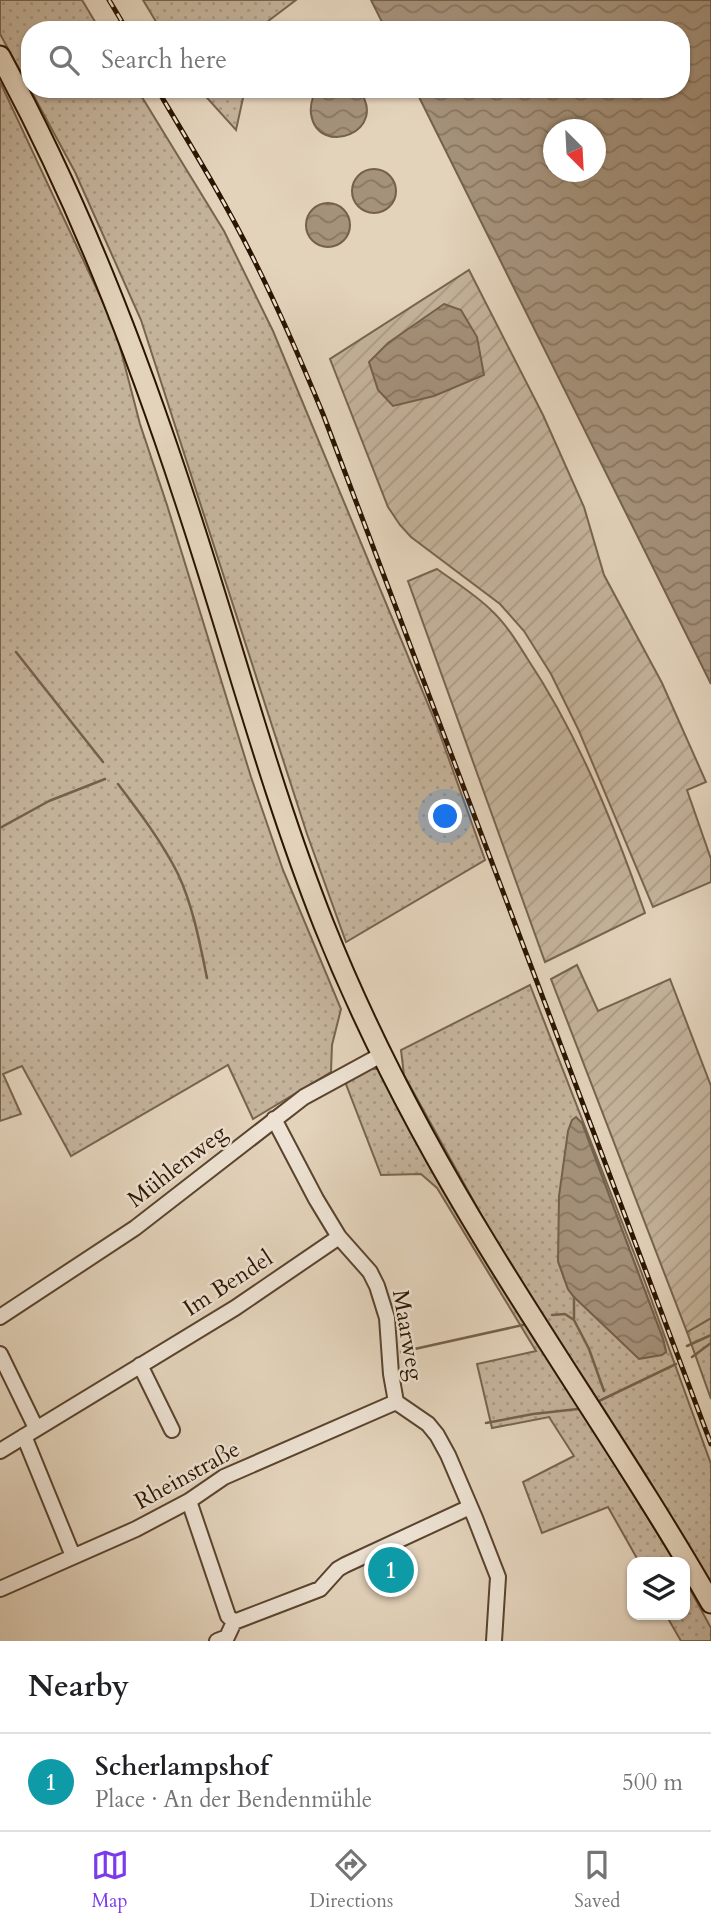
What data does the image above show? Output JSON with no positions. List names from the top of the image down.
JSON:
{
  "streets": {
    "street": [
      "Mühlenweg",
      "Im Bendel",
      "Maarweg",
      "Rheinstraße"
    ]
  },
  "crossings": [
    ["Mühlenweg", "Maarweg"],
    ["Im Bendel", "Maarweg"],
    ["Maarweg", "Rheinstraße"]
  ],
  "north": "bottom right",
  "page": {
    "search": "Search here",
    "pins": "1",
    "heading": "Nearby",
    "list": [
      {
        "mark": "1",
        "name": "Scherlampshof",
        "note": "Place · An der Bendenmühle",
        "value": "500 m"
      }
    ],
    "nav": ["Map", "Directions", "Saved"]
  }
}
